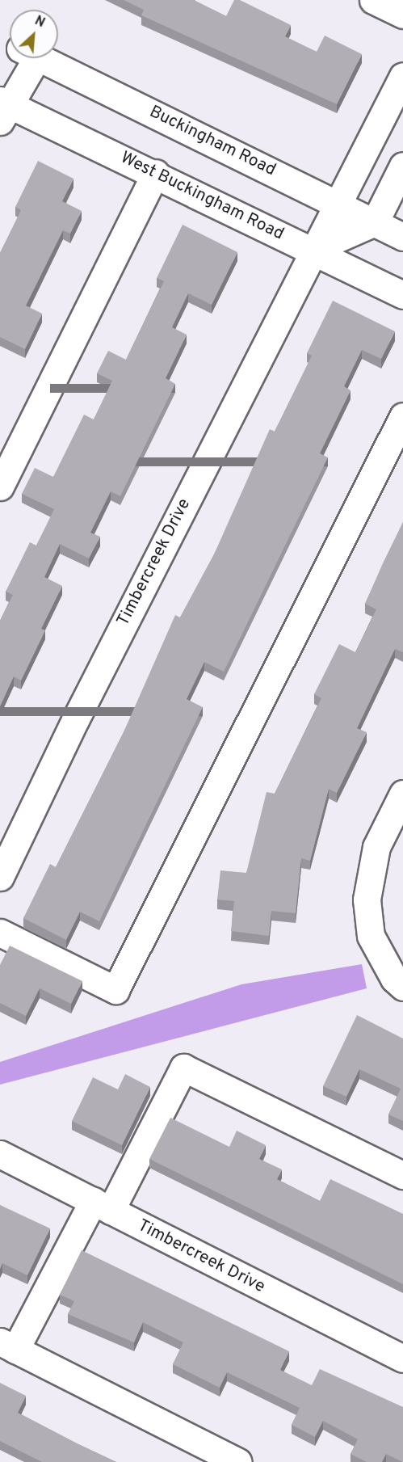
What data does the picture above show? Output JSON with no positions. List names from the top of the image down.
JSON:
{
  "streets": {
    "street": ["Buckingham Road", "West Buckingham Road", "Timbercreek Drive"]
  },
  "crossings": [
    ["Buckingham Road", "Timbercreek Drive"],
    ["West Buckingham Road", "Timbercreek Drive"]
  ],
  "north": "top right"
}
